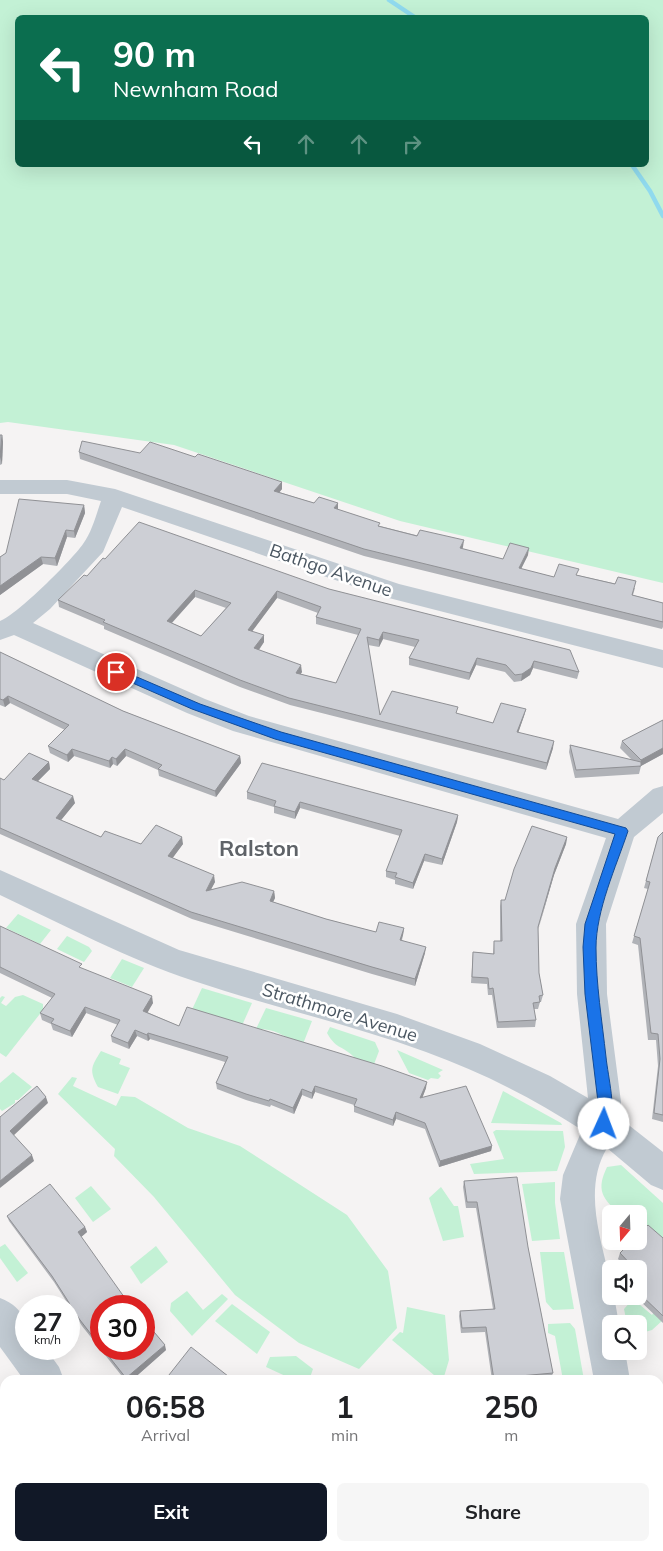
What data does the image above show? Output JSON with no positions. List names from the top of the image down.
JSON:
{
  "streets": {
    "street": ["Bathgo Avenue", "Strathmore Avenue"]
  },
  "districts": ["Ralston"],
  "north": "bottom",
  "page": {
    "turn": ["90 m", "Newnham Road"],
    "speed": "27 km/h",
    "limit": "30",
    "eta": [
      "06:58",
      "Arrival",
      "1",
      "min",
      "250",
      "m"
    ],
    "buttons": ["Exit", "Share"]
  }
}
